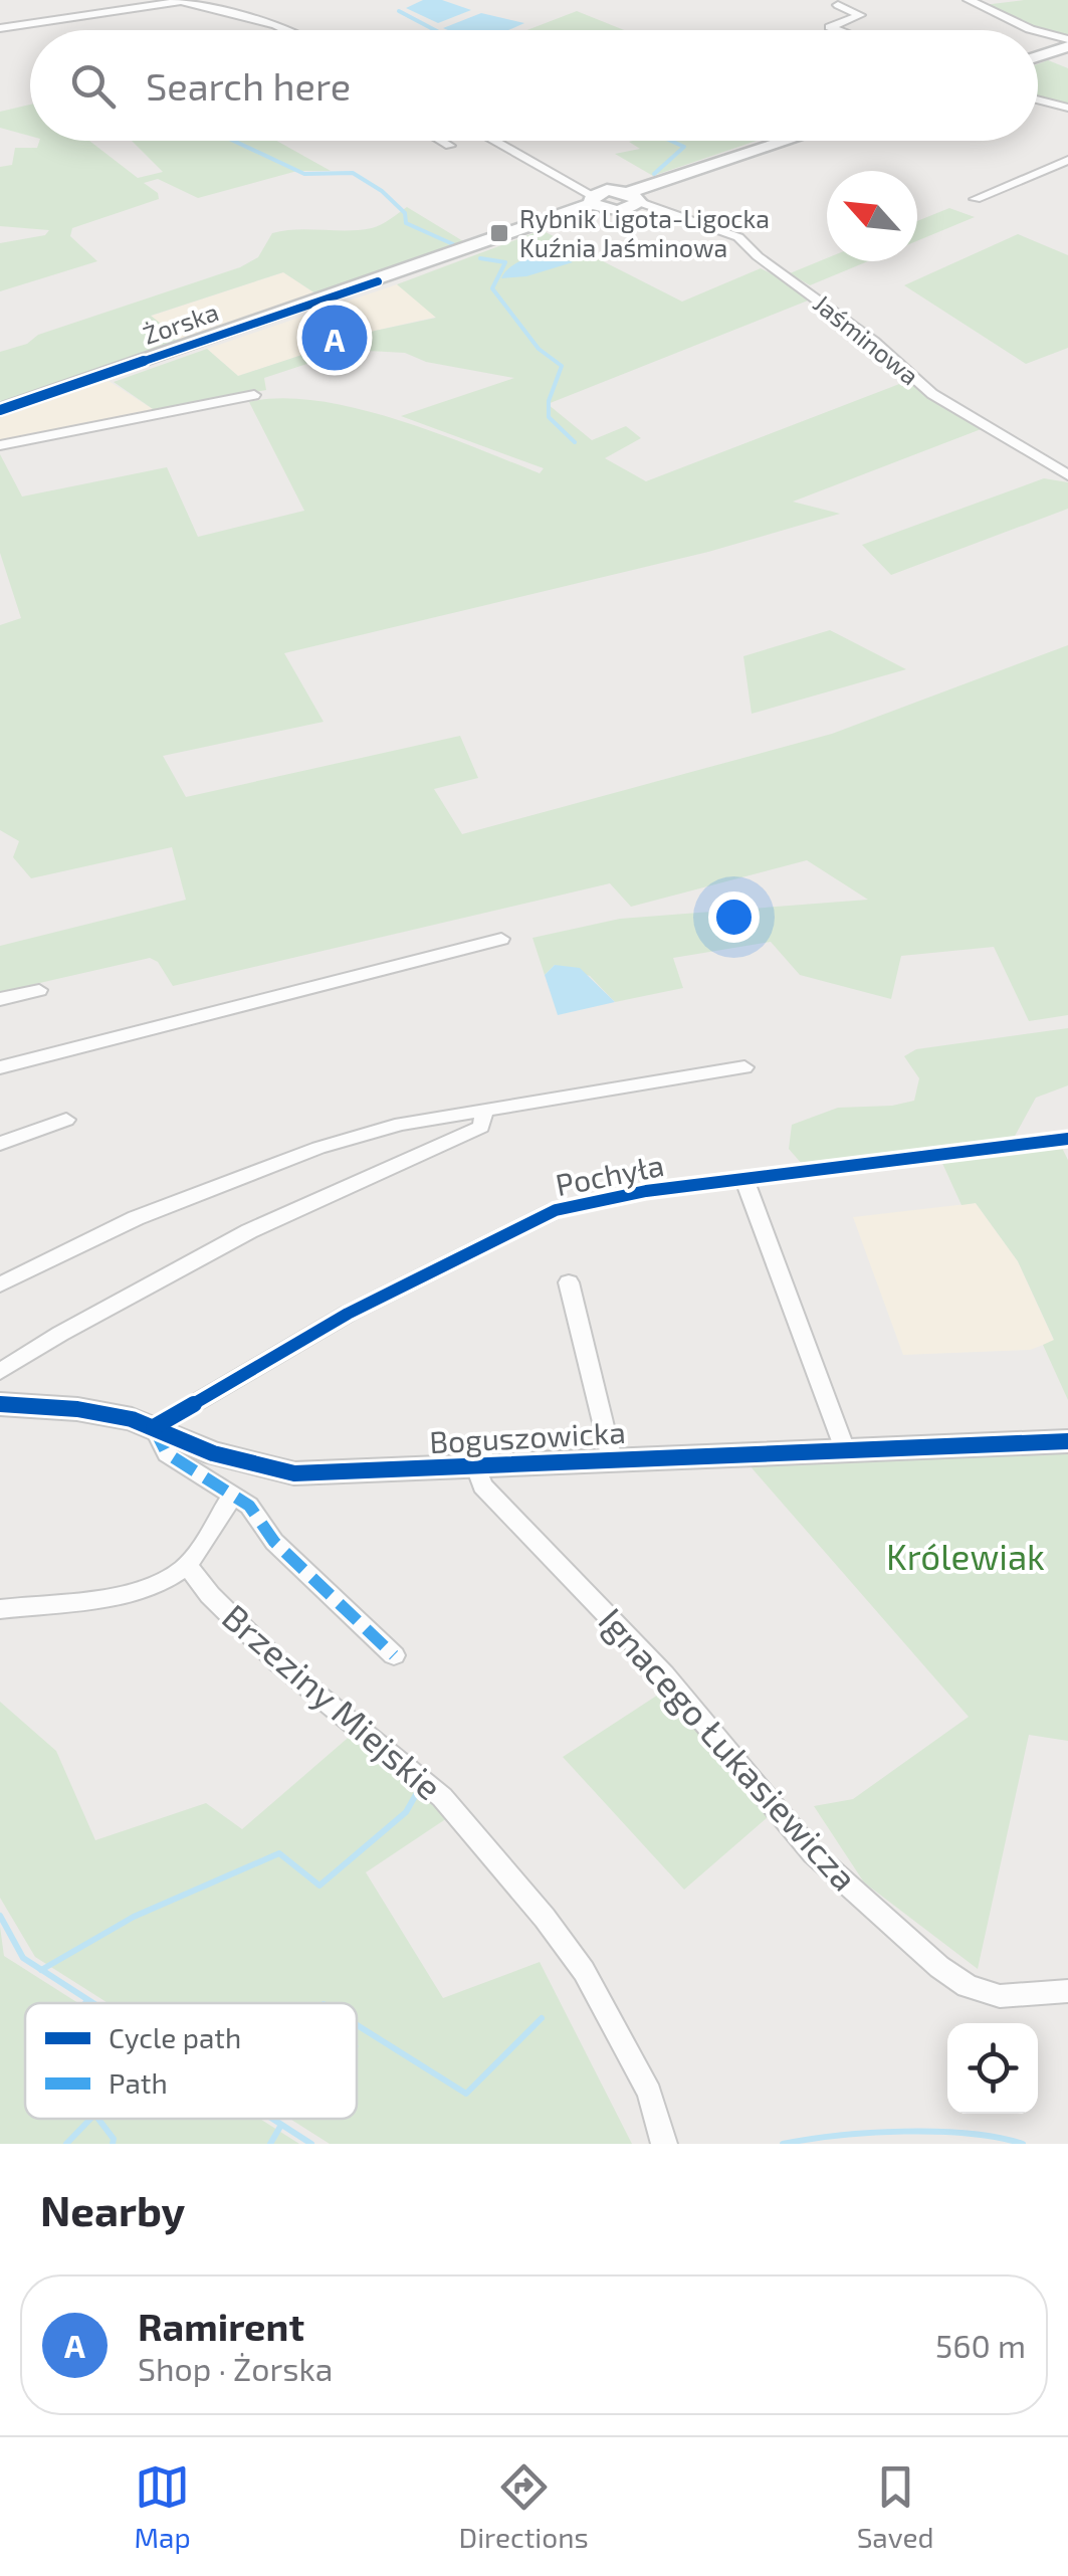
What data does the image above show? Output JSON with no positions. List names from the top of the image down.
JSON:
{
  "streets": {
    "main road": ["Żorska"],
    "street": [
      "Jaśminowa",
      "Pochyła",
      "Boguszowicka",
      "Brzeziny Miejskie",
      "Ignacego Łukasiewicza"
    ]
  },
  "crossings": [
    ["Żorska", "Jaśminowa"],
    ["Pochyła", "Boguszowicka"],
    ["Boguszowicka", "Ignacego Łukasiewicza"]
  ],
  "parks": ["Królewiak"],
  "places": {
    "transit": ["Rybnik Ligota-Ligocka Kuźnia Jaśminowa"]
  },
  "legend": ["Cycle path", "Path"],
  "north": "top left",
  "page": {
    "search": "Search here",
    "pins": "A",
    "heading": "Nearby",
    "list": [
      {
        "mark": "A",
        "name": "Ramirent",
        "note": "Shop · Żorska",
        "value": "560 m"
      }
    ],
    "nav": ["Map", "Directions", "Saved"]
  }
}
